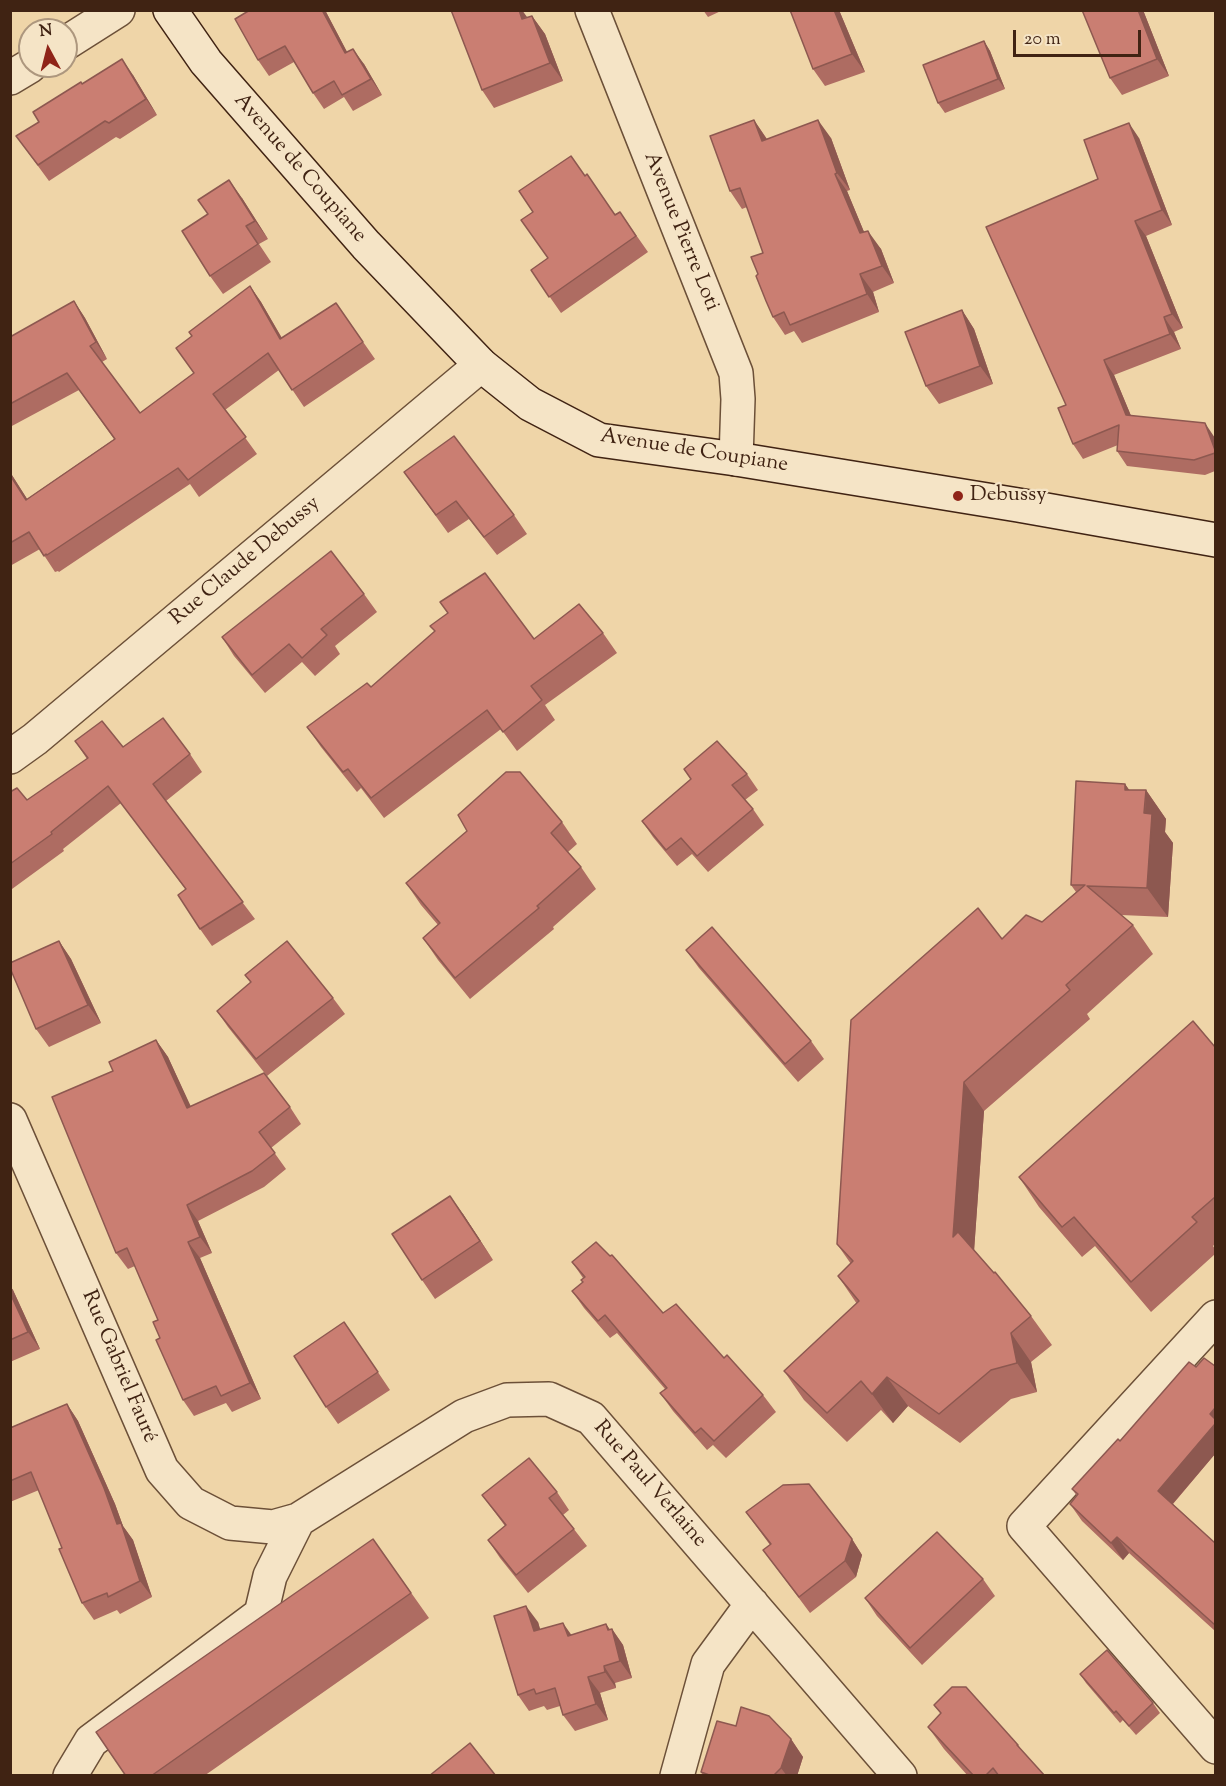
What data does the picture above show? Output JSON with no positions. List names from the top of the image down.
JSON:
{
  "streets": {
    "street": [
      "Avenue de Coupiane",
      "Avenue Pierre Loti",
      "Rue Claude Debussy",
      "Rue Gabriel Fauré",
      "Rue Paul Verlaine"
    ]
  },
  "crossings": [
    ["Avenue de Coupiane", "Avenue Pierre Loti"],
    ["Avenue de Coupiane", "Rue Claude Debussy"],
    ["Rue Gabriel Fauré", "Rue Paul Verlaine"]
  ],
  "places": ["Debussy"],
  "scale_bar": "20 m",
  "north": "top"
}
